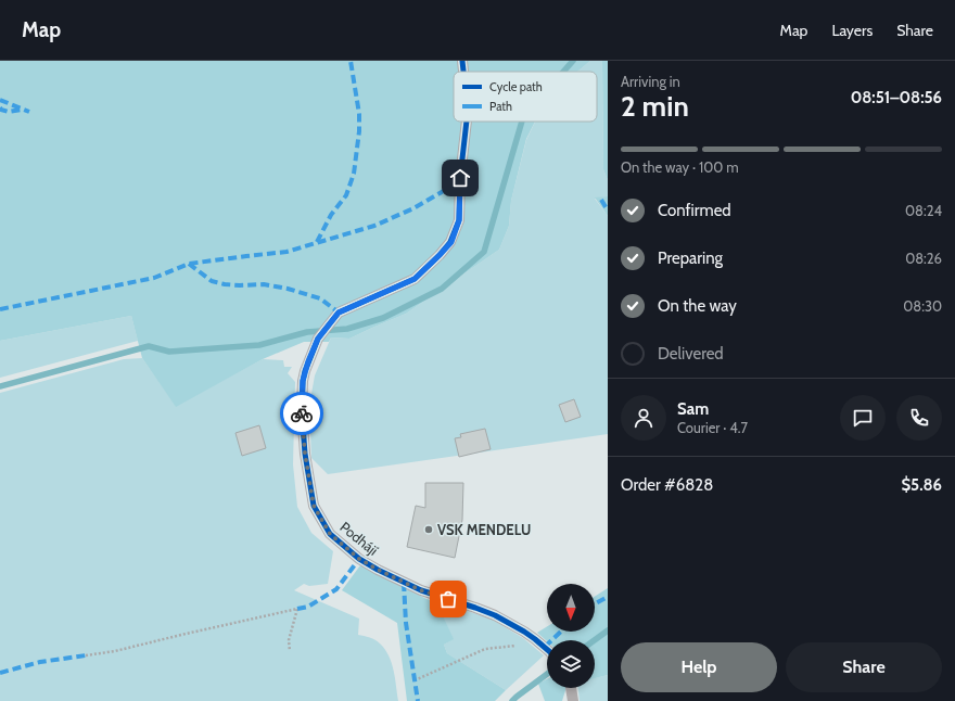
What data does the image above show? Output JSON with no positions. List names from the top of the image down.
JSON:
{
  "streets": {
    "lane": ["Podhájí"]
  },
  "places": ["VSK MENDELU"],
  "legend": ["Cycle path", "Path"],
  "north": "bottom",
  "page": {
    "header": "Map",
    "nav": ["Map", "Layers", "Share"],
    "heading": ["2 min", "Arriving in", "08:51–08:56"],
    "panel": [
      "Sam",
      "Courier · 4.7",
      "Order #6828",
      "$5.86"
    ],
    "bar": "On the way · 100 m",
    "list": [
      ["Confirmed", "08:24"],
      ["Preparing", "08:26"],
      ["On the way", "08:30"],
      "Delivered"
    ],
    "buttons": ["Help", "Share"]
  }
}
